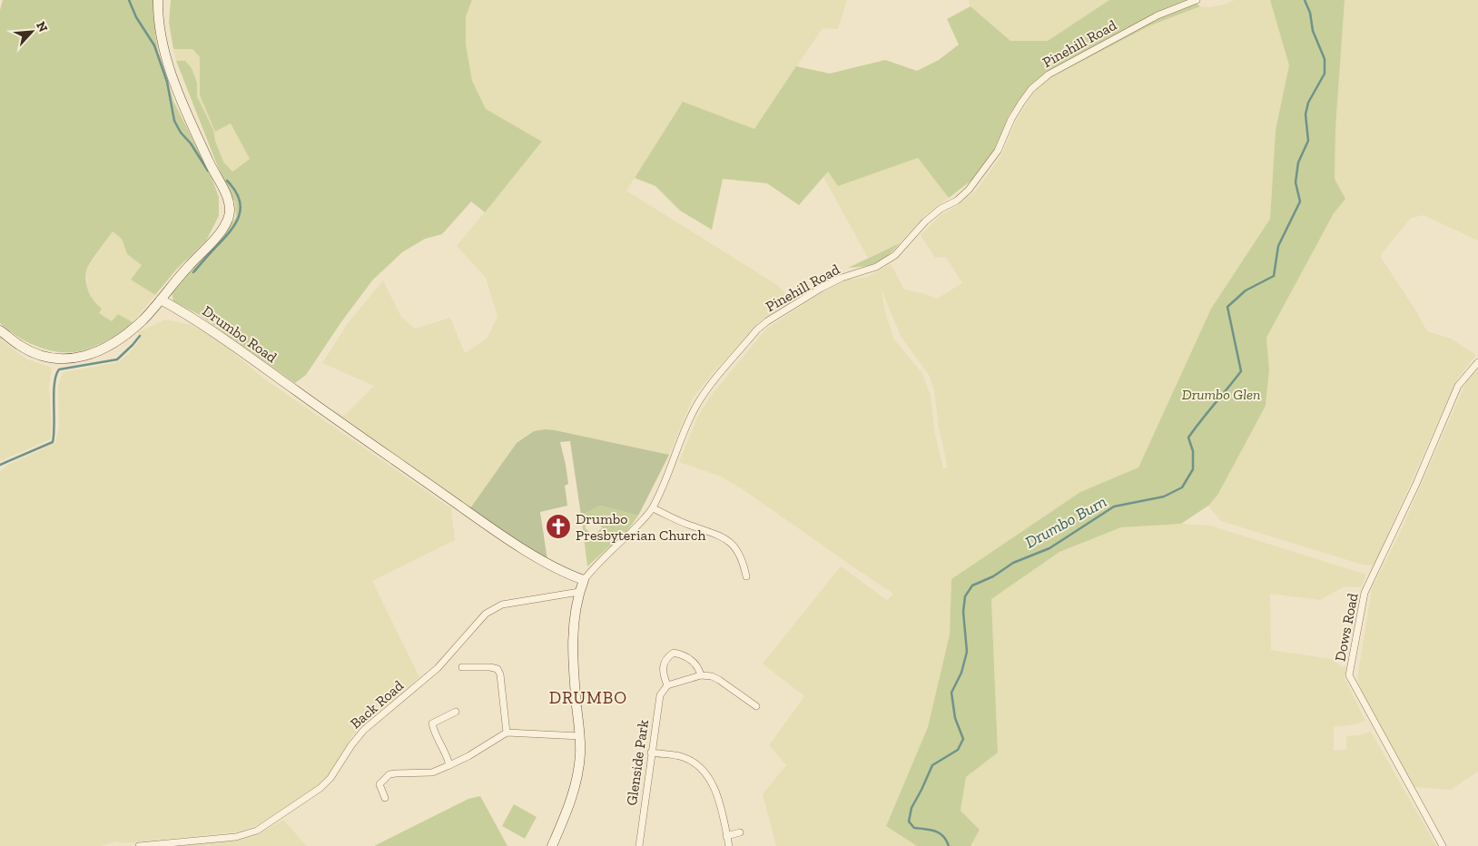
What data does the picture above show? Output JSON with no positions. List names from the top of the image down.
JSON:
{
  "streets": {
    "street": [
      "Pinehill Road",
      "Drumbo Road",
      "Dows Road",
      "Back Road",
      "Glenside Park"
    ]
  },
  "crossings": [
    ["Pinehill Road", "Drumbo Road"]
  ],
  "districts": ["DRUMBO"],
  "water": ["Drumbo Burn"],
  "parks": ["Drumbo Glen"],
  "places": {
    "church": ["Drumbo Presbyterian Church"]
  },
  "north": "top right"
}
